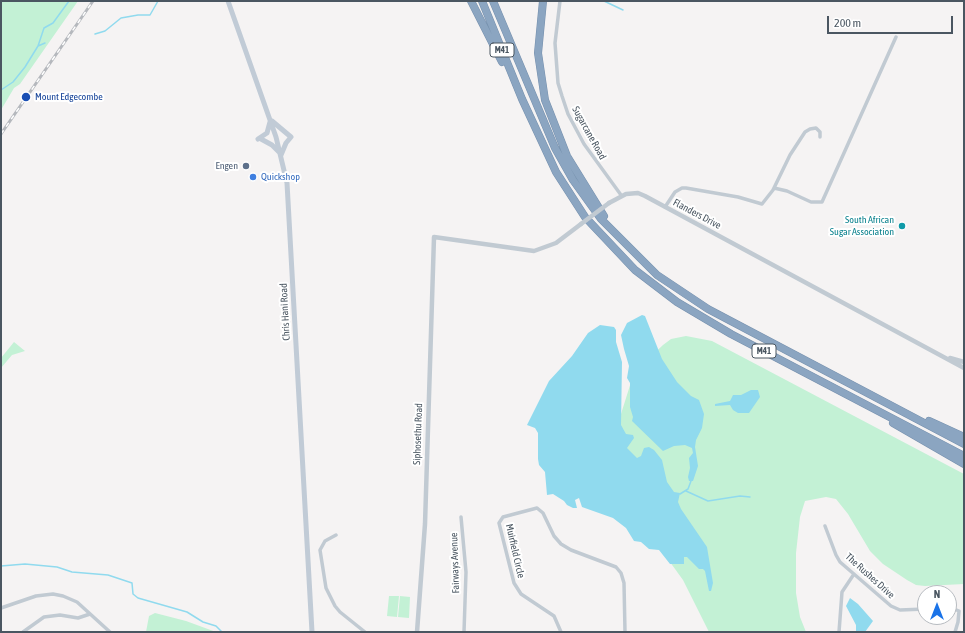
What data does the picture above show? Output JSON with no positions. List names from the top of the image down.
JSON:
{
  "streets": {
    "highway": ["M41"],
    "main road": ["Chris Hani Road"],
    "street": [
      "Sugarcane Road",
      "Flanders Drive",
      "Siphosethu Road",
      "Muirfield Circle",
      "Fairways Avenue",
      "The Rushes Drive"
    ]
  },
  "crossings": [
    ["Sugarcane Road", "Flanders Drive"],
    ["Flanders Drive", "Siphosethu Road"]
  ],
  "places": [
    "Mount Edgecombe",
    "Engen",
    "Quickshop",
    "South African Sugar Association"
  ],
  "scale_bar": "200 m",
  "north": "top"
}
